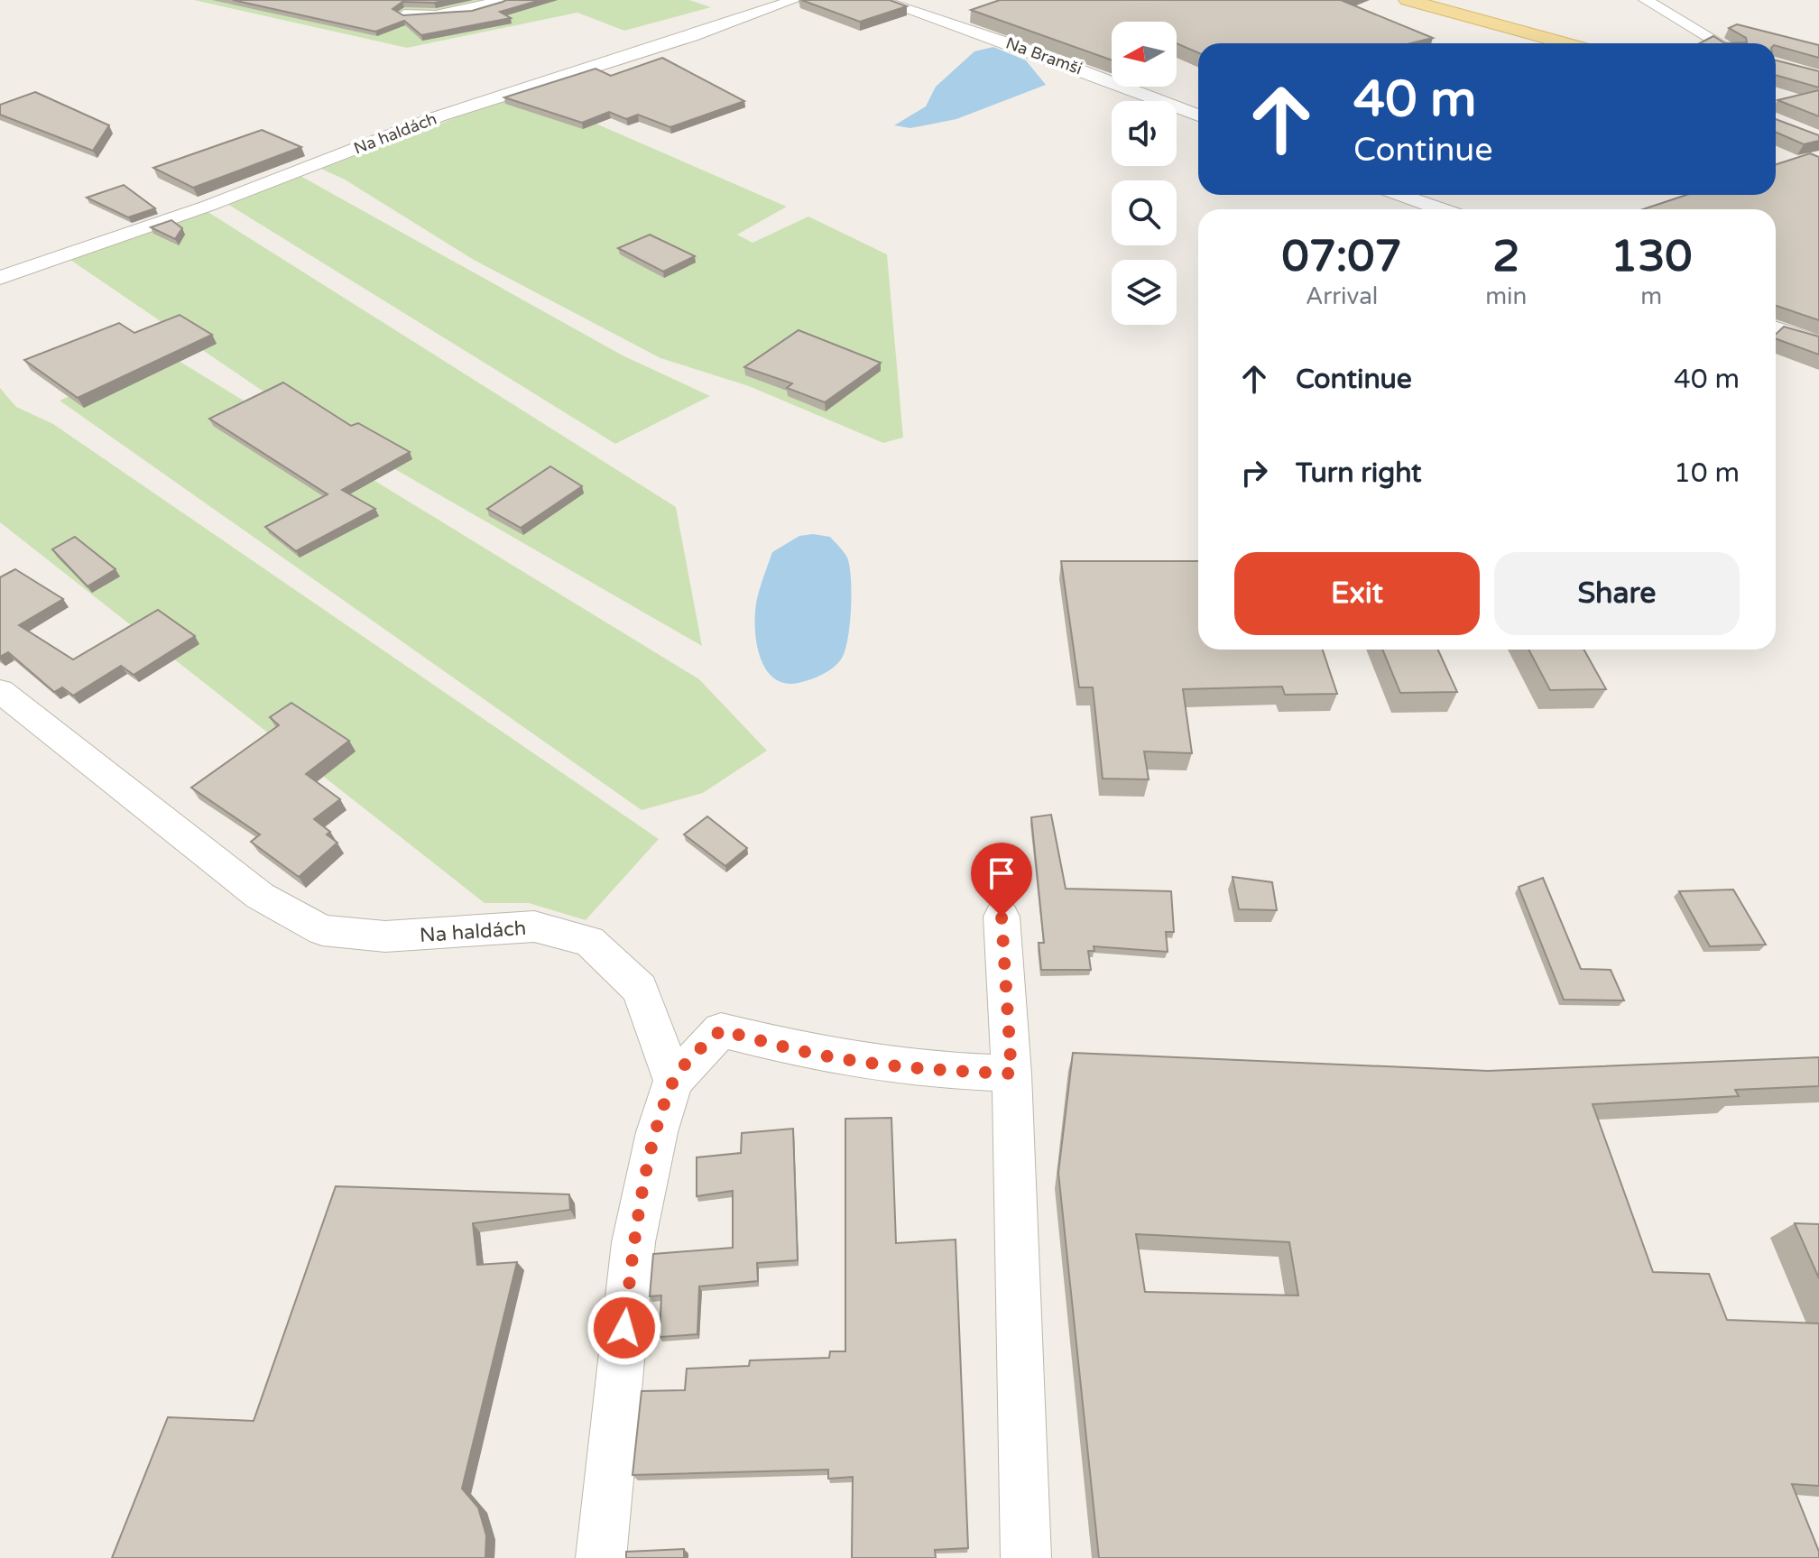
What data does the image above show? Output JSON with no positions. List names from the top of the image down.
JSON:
{
  "streets": {
    "street": ["Na Bramši", "Na haldách"]
  },
  "north": "left",
  "page": {
    "turn": ["40 m", "Continue"],
    "eta": [
      "07:07",
      "Arrival",
      "2",
      "min",
      "130",
      "m"
    ],
    "list": [
      {
        "name": "Continue",
        "value": "40 m"
      },
      {
        "name": "Turn right",
        "value": "10 m"
      }
    ],
    "buttons": ["Exit", "Share"]
  }
}
